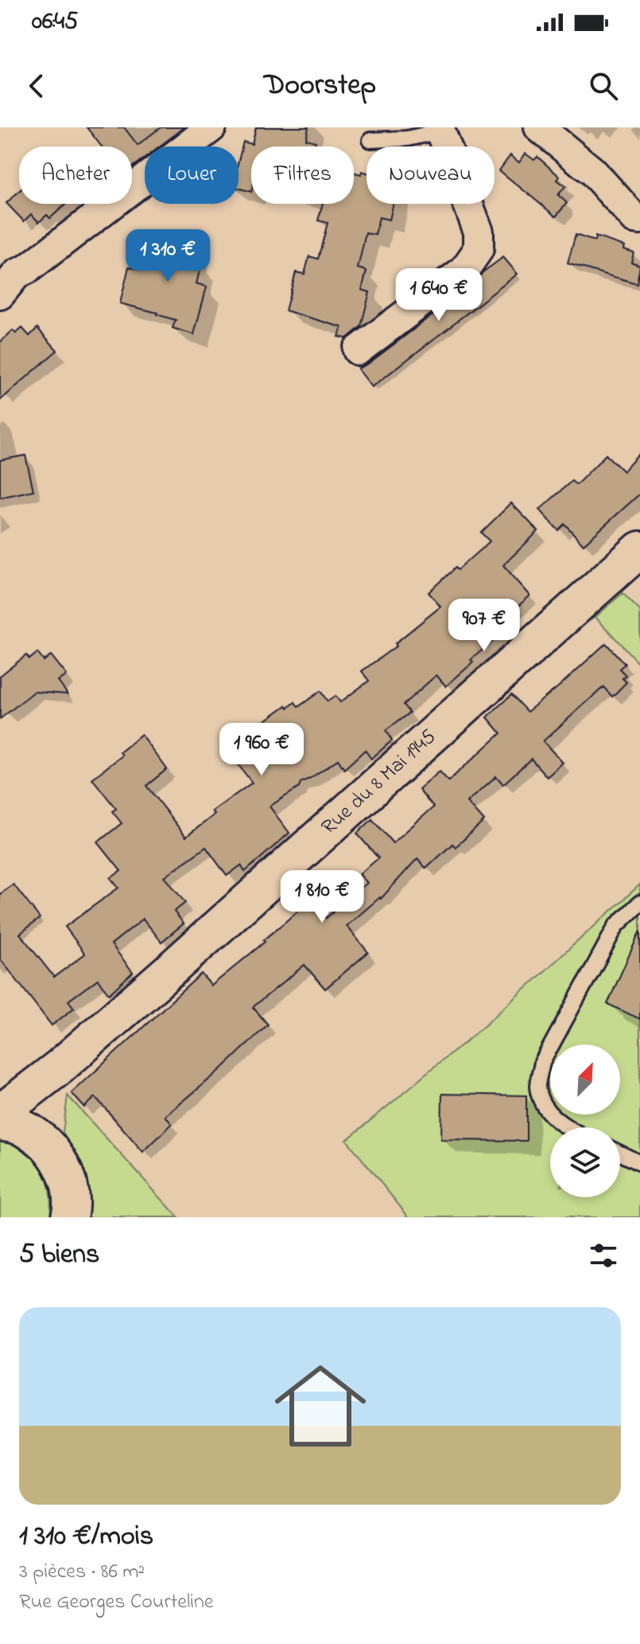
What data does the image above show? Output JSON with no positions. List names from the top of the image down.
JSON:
{
  "streets": {
    "street": ["Rue du 8 Mai 1945"]
  },
  "north": "top right",
  "page": {
    "status": "06:45",
    "header": "Doorstep",
    "chip": [
      "Acheter",
      "Louer",
      "Filtres",
      "Nouveau"
    ],
    "price": [
      "1 310 €",
      "1 640 €",
      "907 €",
      "1 960 €",
      "1 810 €"
    ],
    "heading": "5 biens",
    "list": [
      {
        "name": "1 310 €/mois",
        "note": "3 pièces · 86 m² · Rue Georges Courteline"
      }
    ]
  }
}
